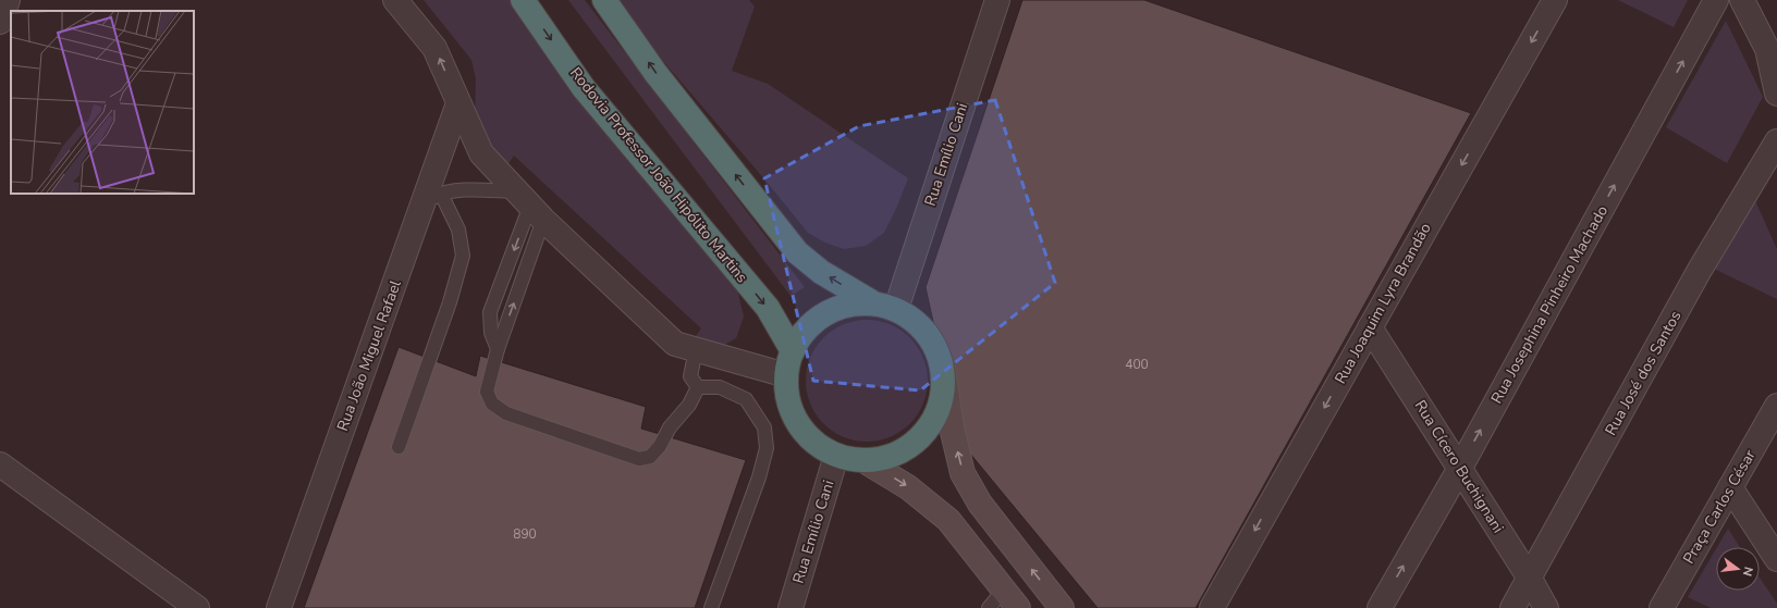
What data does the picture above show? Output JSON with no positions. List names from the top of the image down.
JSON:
{
  "streets": {
    "highway": ["Rodovia Professor João Hipólito Martins"],
    "street": [
      "Rua Emílio Cani",
      "Rua Joaquim Lyra Brandão",
      "Rua Josephina Pinheiro Machado",
      "Rua João Miguel Rafael",
      "Rua José dos Santos",
      "Rua Cícero Buchignani",
      "Praça Carlos César"
    ]
  },
  "crossings": [
    ["Rua Joaquim Lyra Brandão", "Rua Cícero Buchignani"],
    ["Rua Josephina Pinheiro Machado", "Rua Cícero Buchignani"],
    ["Rua José dos Santos", "Rua Cícero Buchignani"]
  ],
  "one_way": ["Rua Joaquim Lyra Brandão", "Rua Josephina Pinheiro Machado"],
  "house_numbers": ["400", "890"],
  "north": "right"
}
